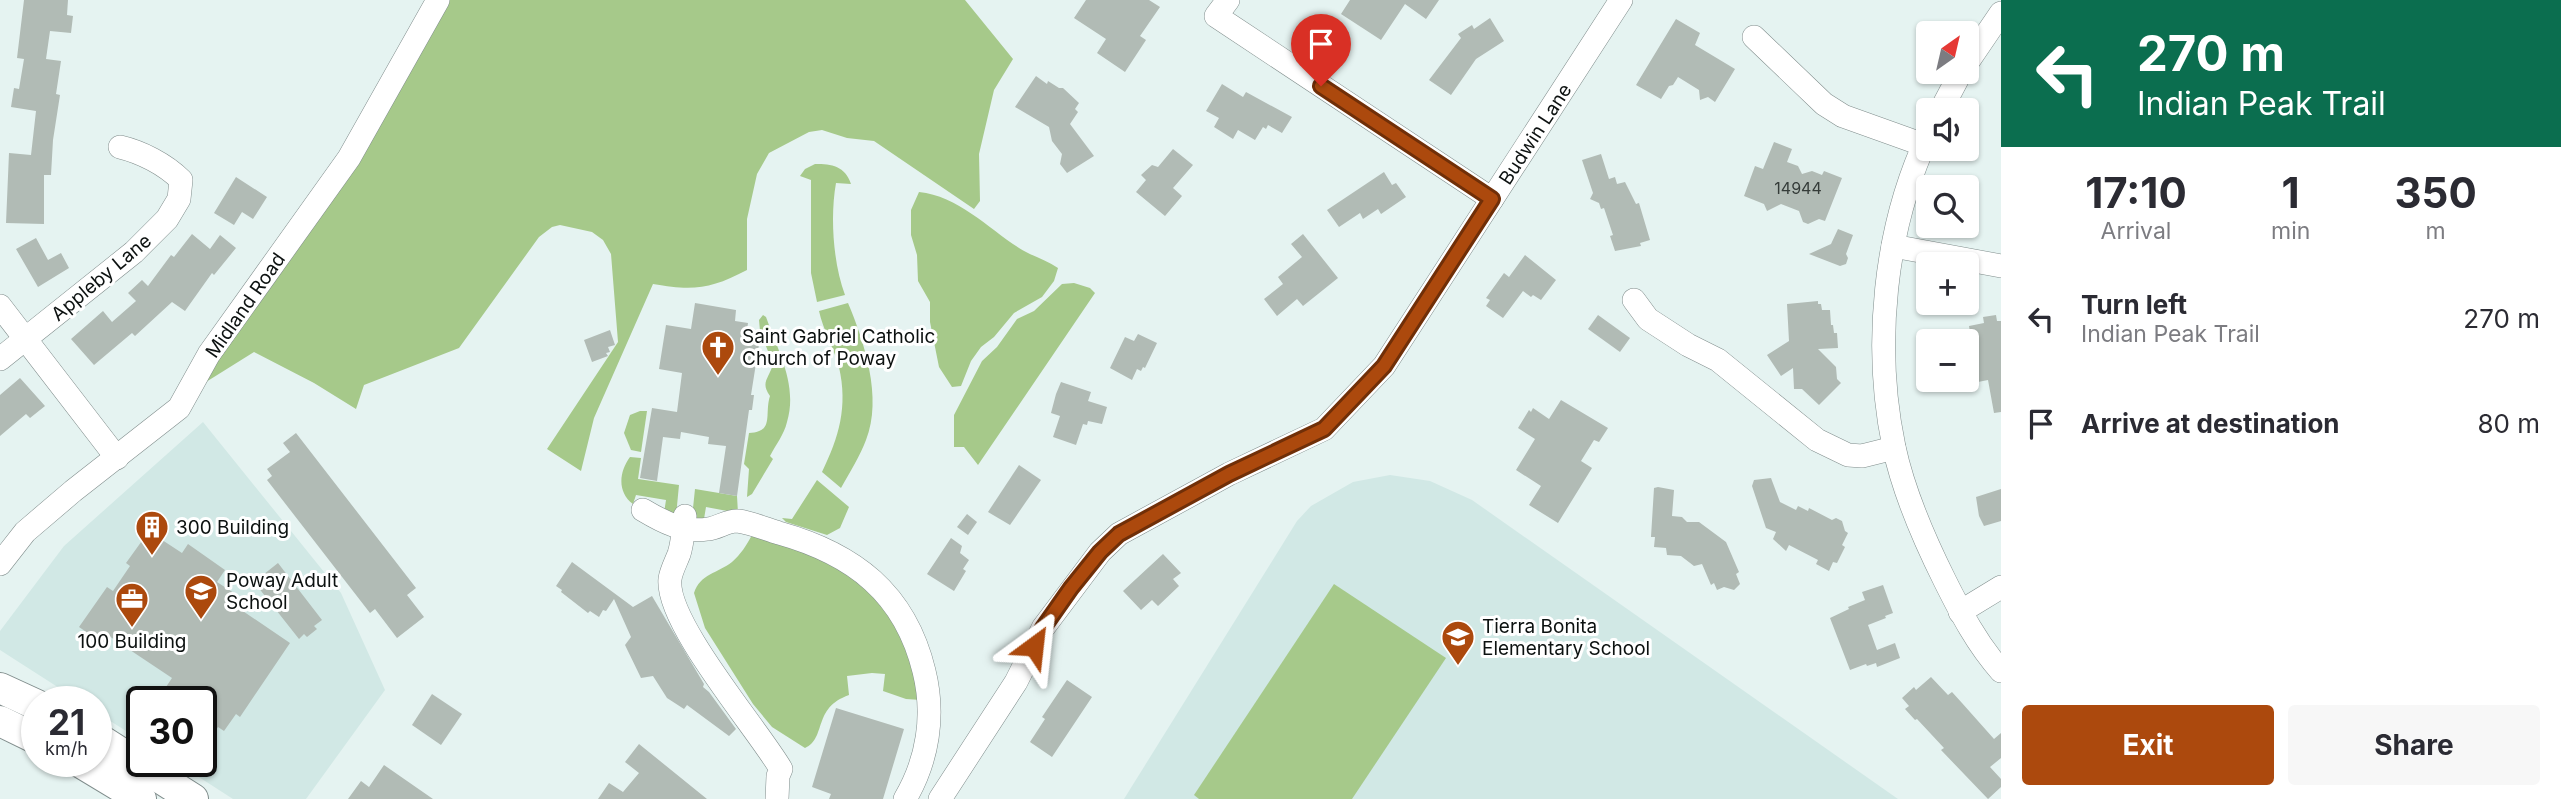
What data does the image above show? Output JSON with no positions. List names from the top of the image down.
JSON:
{
  "streets": {
    "street": ["Budwin Lane", "Appleby Lane", "Midland Road"]
  },
  "places": {
    "church": ["Saint Gabriel Catholic Church of Poway"],
    "building": ["300 Building"],
    "school or university": ["Poway Adult School", "Tierra Bonita Elementary School"],
    "office": ["100 Building"]
  },
  "house_numbers": ["14944"],
  "north": "top right",
  "page": {
    "turn": ["270 m", "Indian Peak Trail"],
    "map_buttons": ["+", "−"],
    "eta": [
      "17:10",
      "Arrival",
      "1",
      "min",
      "350",
      "m"
    ],
    "list": [
      {
        "name": "Turn left",
        "note": "Indian Peak Trail",
        "value": "270 m"
      },
      {
        "name": "Arrive at destination",
        "value": "80 m"
      }
    ],
    "speed": "21 km/h",
    "limit": "30",
    "buttons": ["Exit", "Share"]
  }
}
